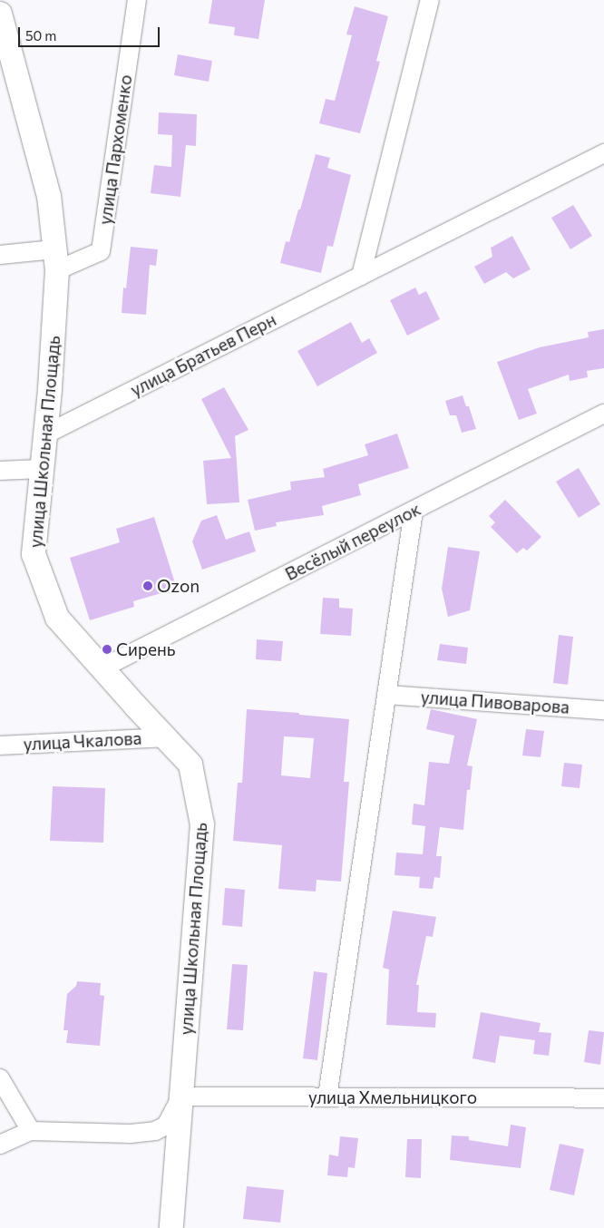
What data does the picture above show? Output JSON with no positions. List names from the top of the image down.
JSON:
{
  "streets": {
    "main road": ["улица Школьная Площадь"],
    "street": [
      "улица Пархоменко",
      "улица Братьев Перн",
      "Весёлый переулок",
      "улица Пивоварова",
      "улица Чкалова",
      "улица Хмельницкого"
    ]
  },
  "crossings": [
    ["улица Пархоменко", "улица Школьная Площадь"],
    ["улица Братьев Перн", "улица Школьная Площадь"],
    ["улица Школьная Площадь", "Весёлый переулок"],
    ["улица Школьная Площадь", "улица Чкалова"],
    ["улица Школьная Площадь", "улица Хмельницкого"]
  ],
  "places": ["Ozon", "Сирень"],
  "scale_bar": "50 m"
}
